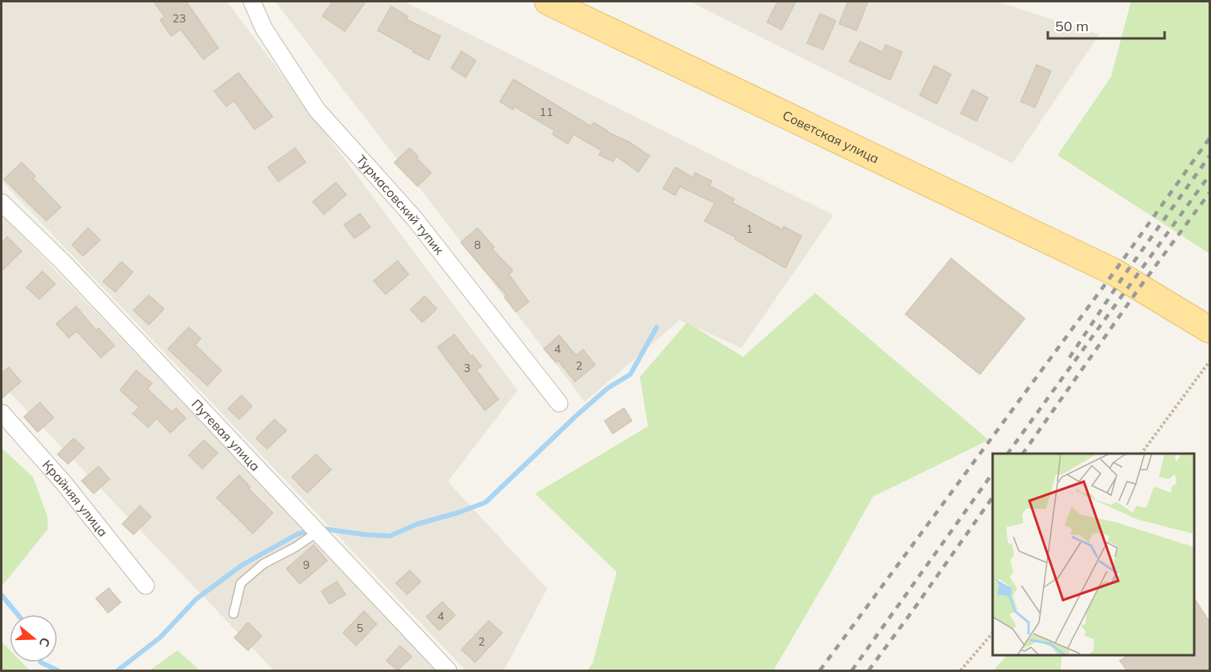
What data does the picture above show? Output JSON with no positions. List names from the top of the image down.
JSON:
{
  "streets": {
    "main road": ["Советская улица"],
    "street": ["Турмасовский тупик", "Путевая улица", "Крайняя улица"]
  },
  "house_numbers": [
    "23",
    "11",
    "1",
    "8",
    "4",
    "2",
    "3",
    "9",
    "4",
    "5",
    "2"
  ],
  "scale_bar": "50 m",
  "north": "right"
}
